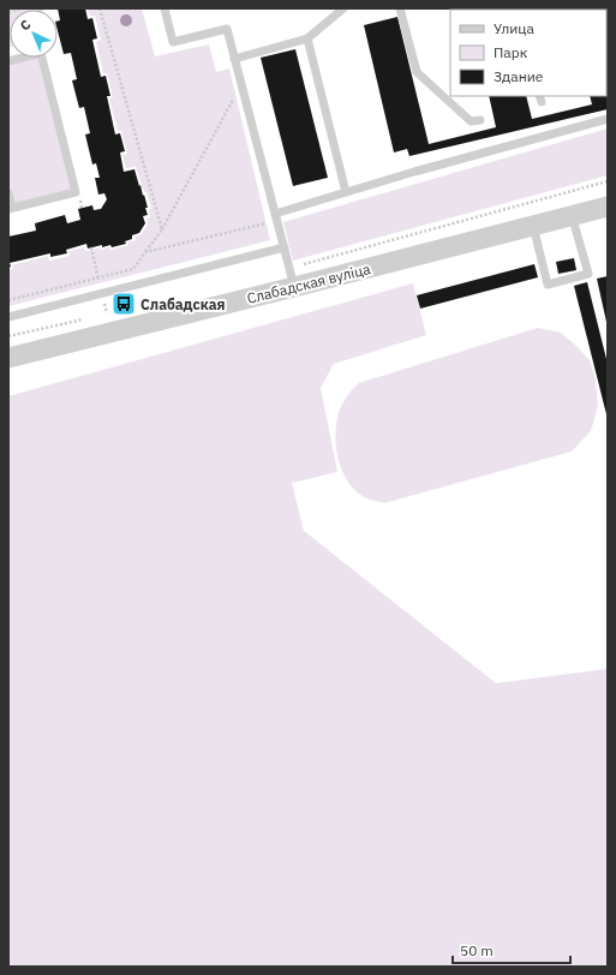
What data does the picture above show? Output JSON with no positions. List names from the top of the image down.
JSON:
{
  "streets": {
    "street": ["Слабадская вуліца"]
  },
  "places": {
    "bus stop": ["Слабадская"]
  },
  "legend": ["Улица", "Парк", "Здание"],
  "scale_bar": "50 m",
  "north": "top left"
}
